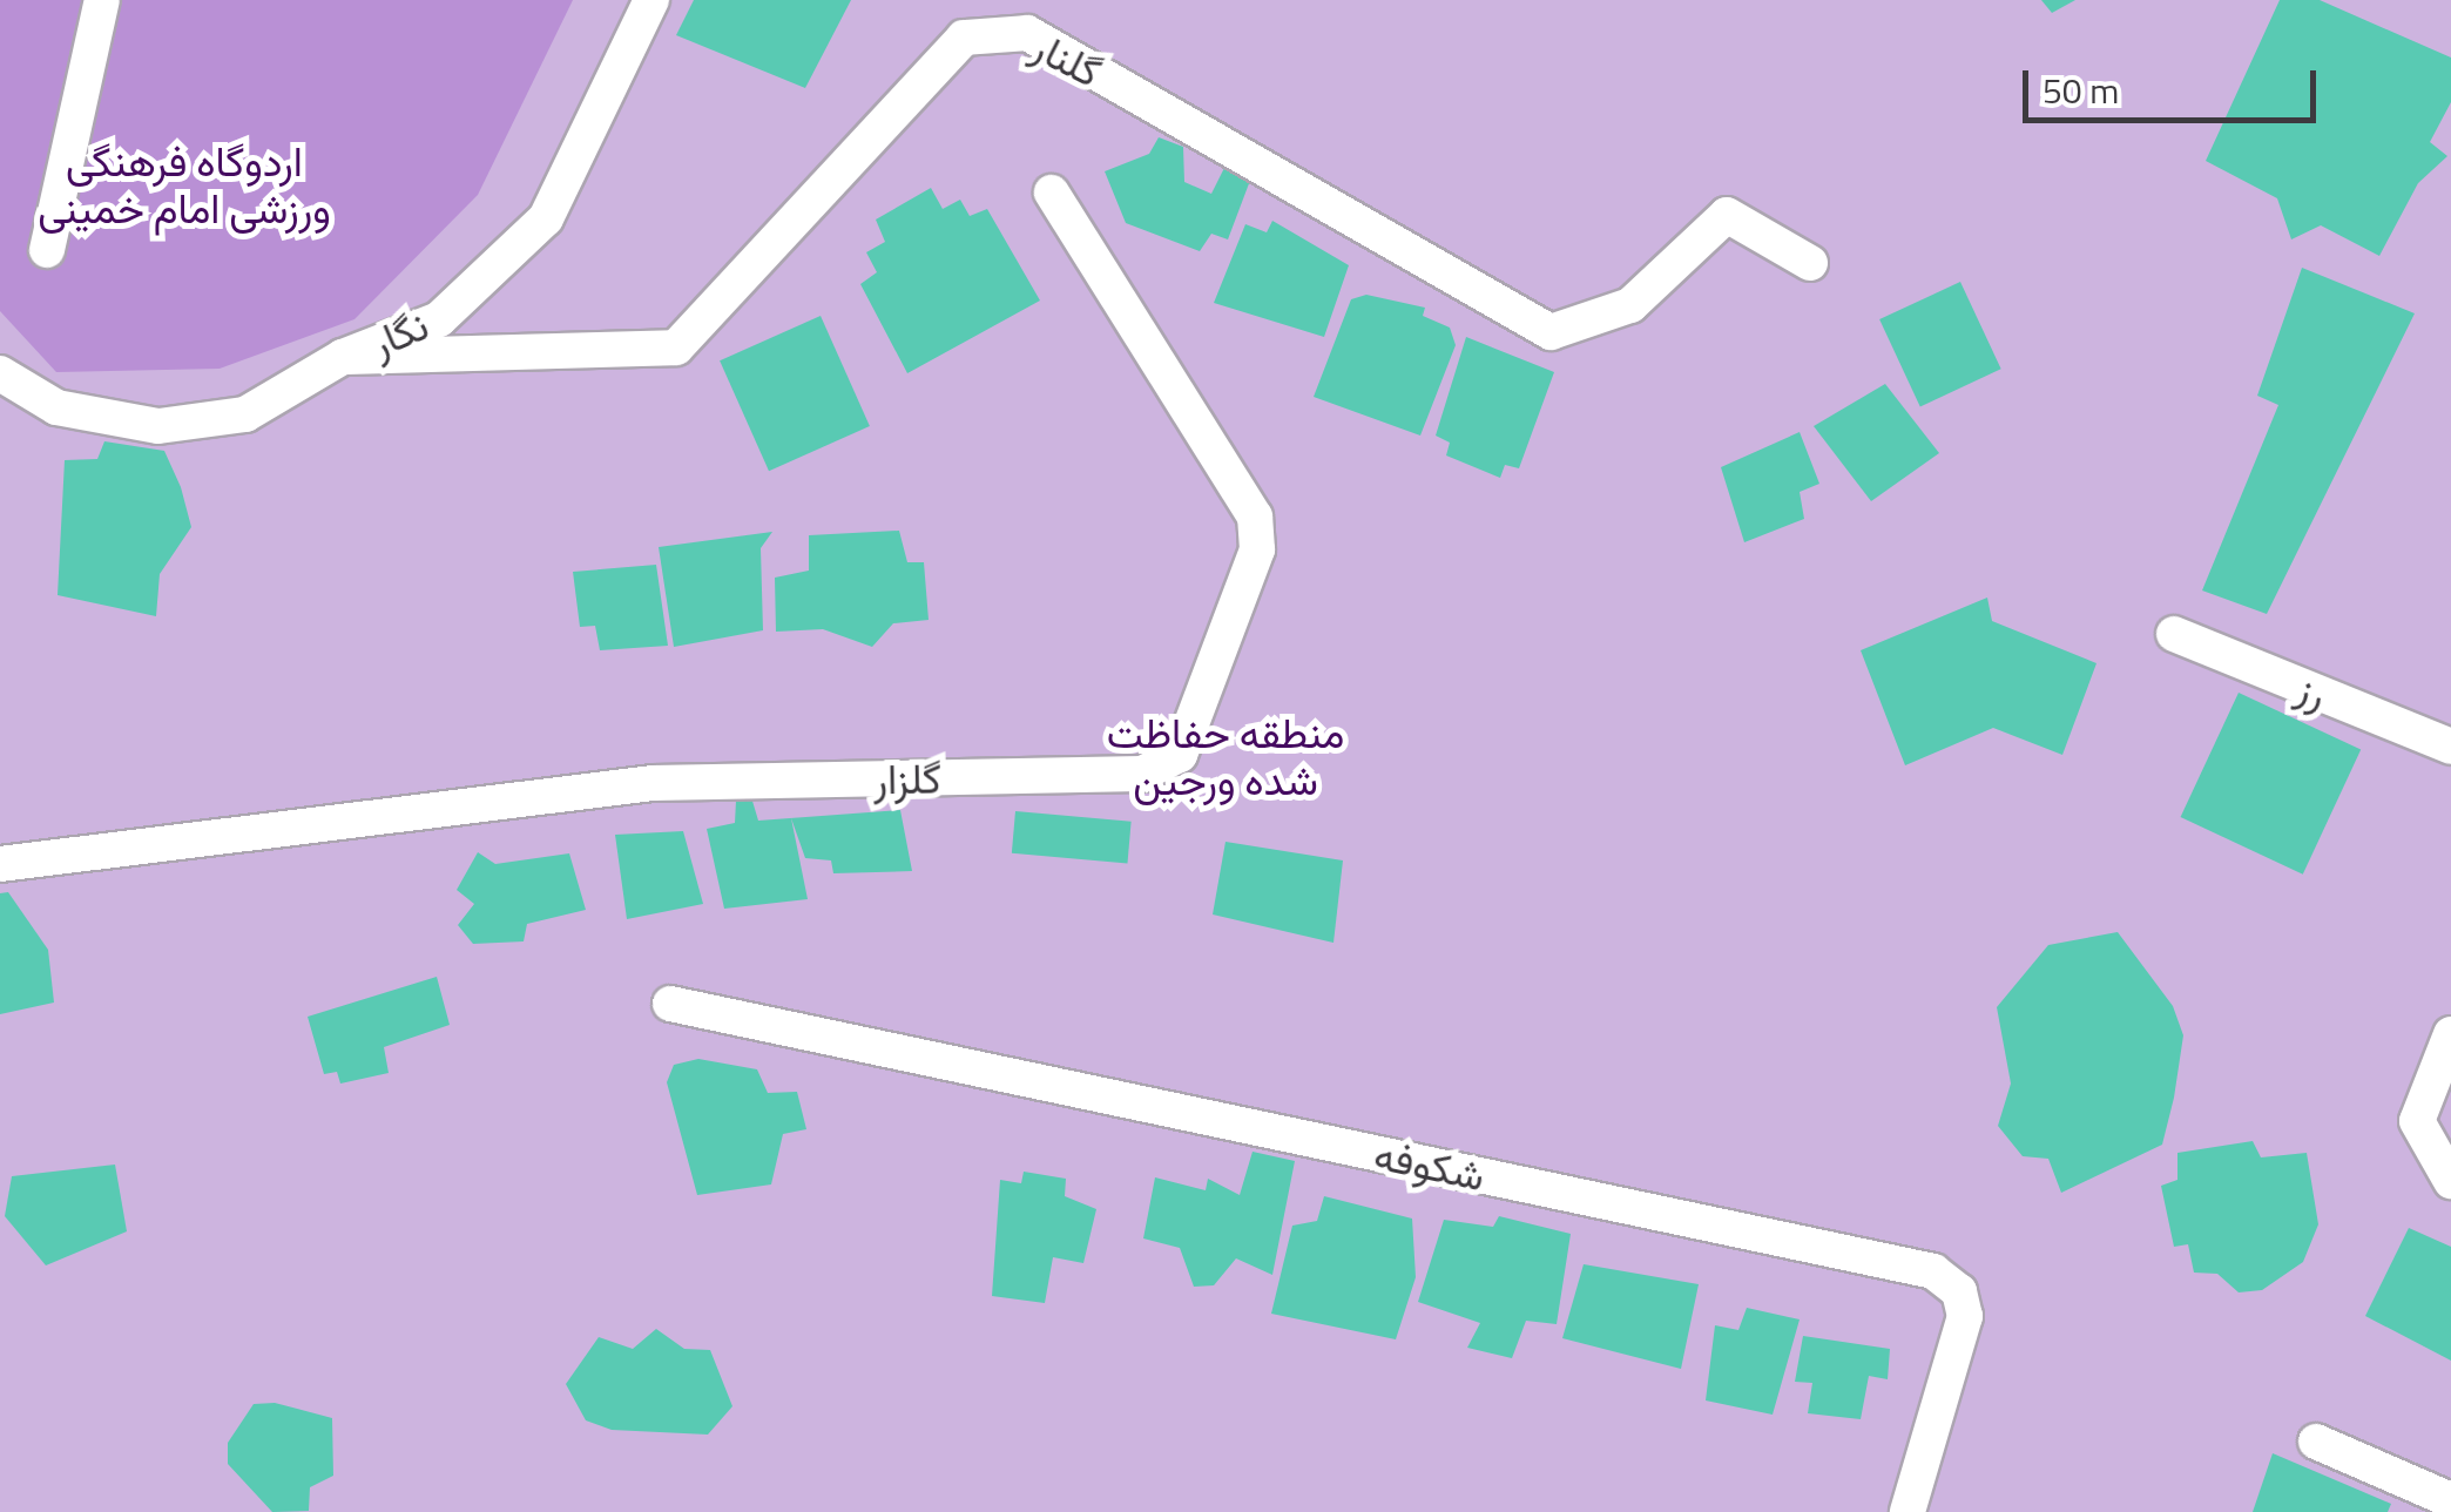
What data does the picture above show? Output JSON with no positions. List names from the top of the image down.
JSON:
{
  "streets": {
    "street": [
      "گلنار",
      "نگار",
      "رز",
      "گلزار",
      "شکوفه"
    ]
  },
  "crossings": [
    ["گلنار", "نگار"]
  ],
  "parks": ["اردوگاه فرهنگی ورزشی امام خمینی", "منطقه حفاظت شده ورجین"],
  "scale_bar": "50 m"
}
